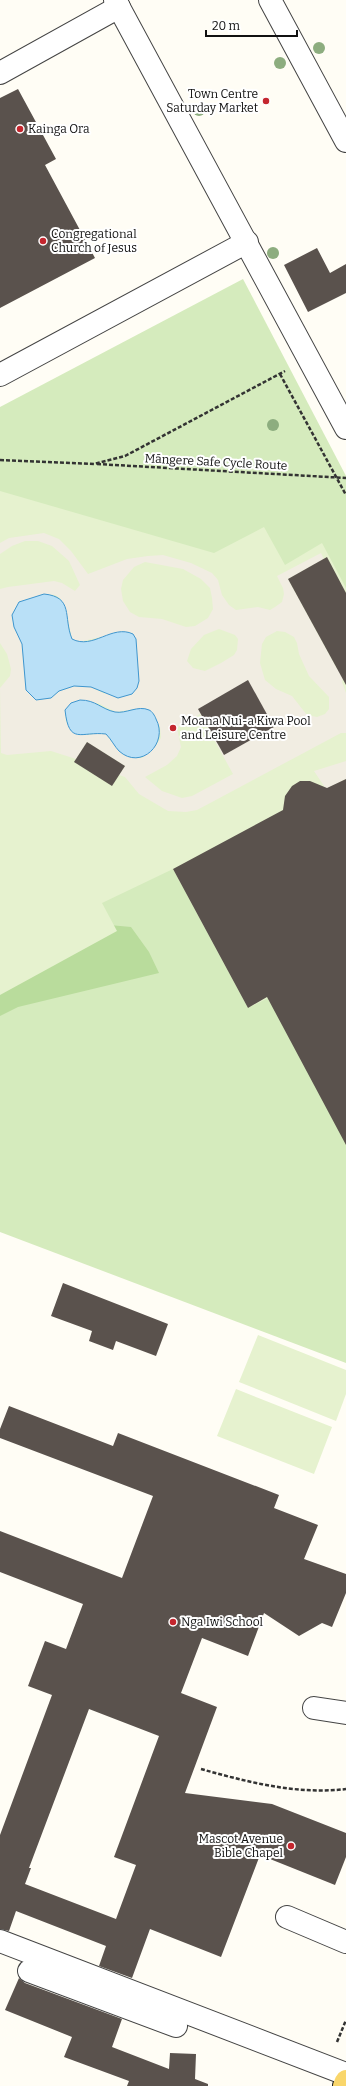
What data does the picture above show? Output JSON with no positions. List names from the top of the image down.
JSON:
{
  "streets": {
    "path": ["Māngere Safe Cycle Route"]
  },
  "places": [
    "Town Centre Saturday Market",
    "Kainga Ora",
    "Congregational Church of Jesus",
    "Moana Nui-a Kiwa Pool and Leisure Centre",
    "Nga Iwi School",
    "Mascot Avenue Bible Chapel"
  ],
  "scale_bar": "20 m"
}
